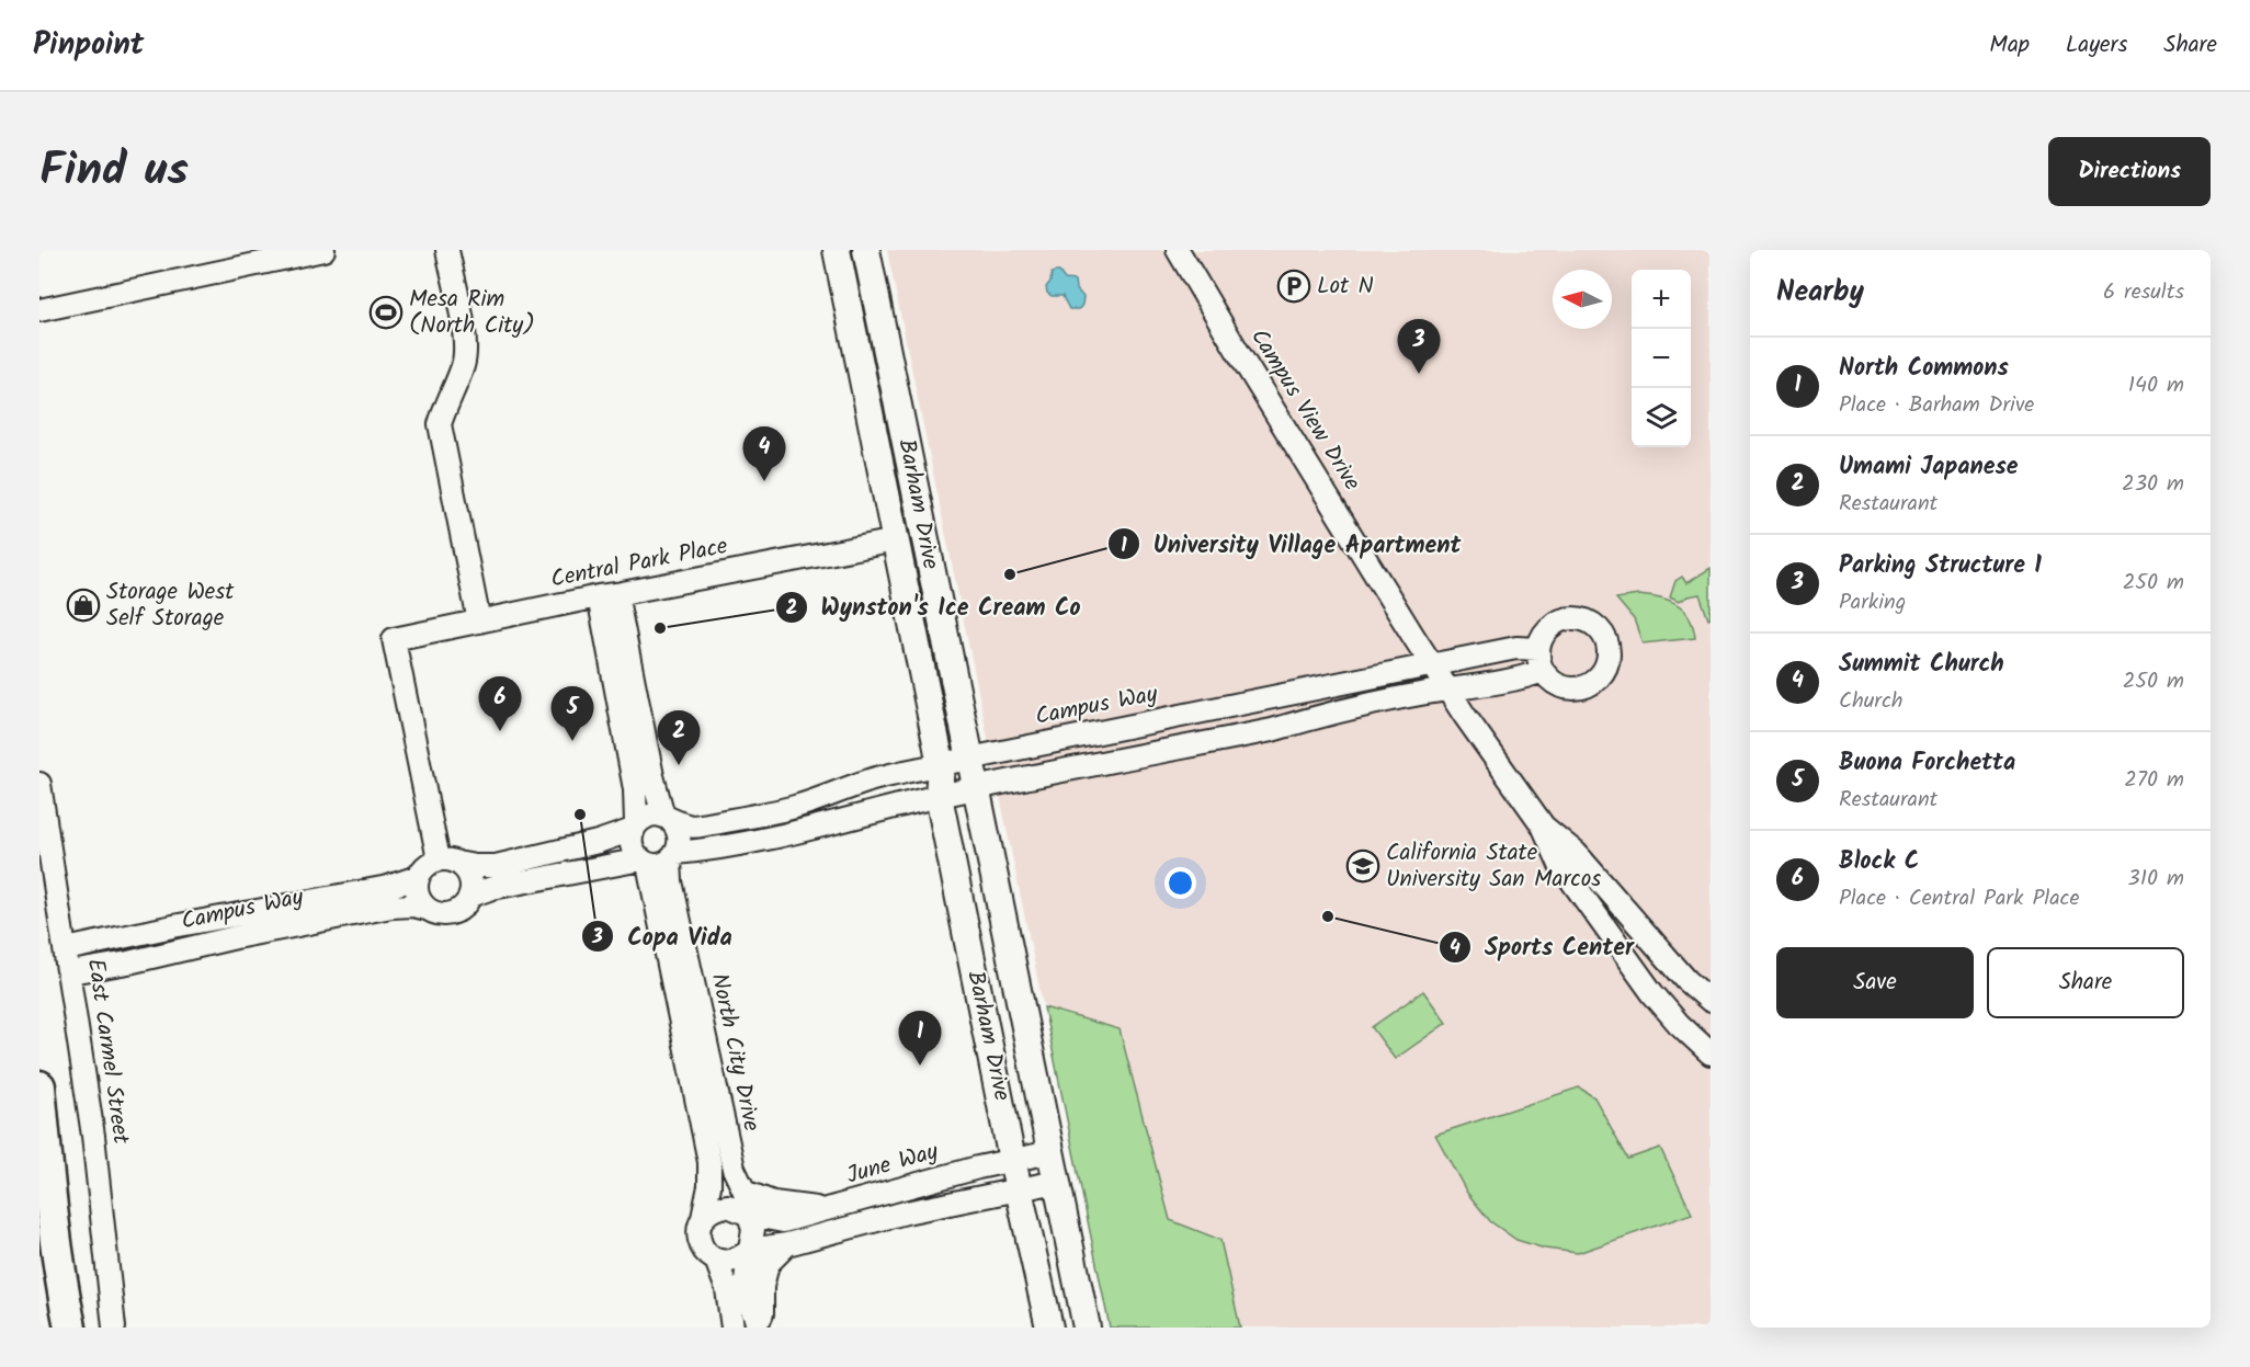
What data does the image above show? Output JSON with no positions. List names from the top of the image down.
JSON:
{
  "streets": {
    "main road": ["Barham Drive"],
    "street": [
      "Campus View Drive",
      "Central Park Place",
      "Campus Way",
      "East Carmel Street",
      "North City Drive",
      "June Way"
    ]
  },
  "crossings": [
    ["Campus View Drive", "Campus Way"],
    ["Barham Drive", "Central Park Place"],
    ["Barham Drive", "Campus Way"],
    ["Barham Drive", "June Way"],
    ["Central Park Place", "Campus Way"],
    ["Campus Way", "East Carmel Street"],
    ["Campus Way", "North City Drive"],
    ["North City Drive", "June Way"]
  ],
  "places": {
    "parking": ["Lot N"],
    "sports": ["Mesa Rim (North City)"],
    "other": [
      "University Village Apartment",
      "Wynston's Ice Cream Co",
      "Copa Vida",
      "Sports Center"
    ],
    "shop": ["Storage West Self Storage"],
    "school or university": ["California State University San Marcos"]
  },
  "north": "left",
  "page": {
    "header": "Pinpoint",
    "nav": ["Map", "Layers", "Share"],
    "title": "Find us",
    "buttons": [
      "Directions",
      ["Save", "Share"]
    ],
    "heading": ["Nearby", "6 results"],
    "map_buttons": ["+", "−"],
    "pins": [
      "3",
      "4",
      "6",
      "5",
      "2",
      "1"
    ],
    "list": [
      {
        "mark": "1",
        "name": "North Commons",
        "note": "Place · Barham Drive",
        "value": "140 m"
      },
      {
        "mark": "2",
        "name": "Umami Japanese",
        "note": "Restaurant",
        "value": "230 m"
      },
      {
        "mark": "3",
        "name": "Parking Structure 1",
        "note": "Parking",
        "value": "250 m"
      },
      {
        "mark": "4",
        "name": "Summit Church",
        "note": "Church",
        "value": "250 m"
      },
      {
        "mark": "5",
        "name": "Buona Forchetta",
        "note": "Restaurant",
        "value": "270 m"
      },
      {
        "mark": "6",
        "name": "Block C",
        "note": "Place · Central Park Place",
        "value": "310 m"
      }
    ]
  }
}
